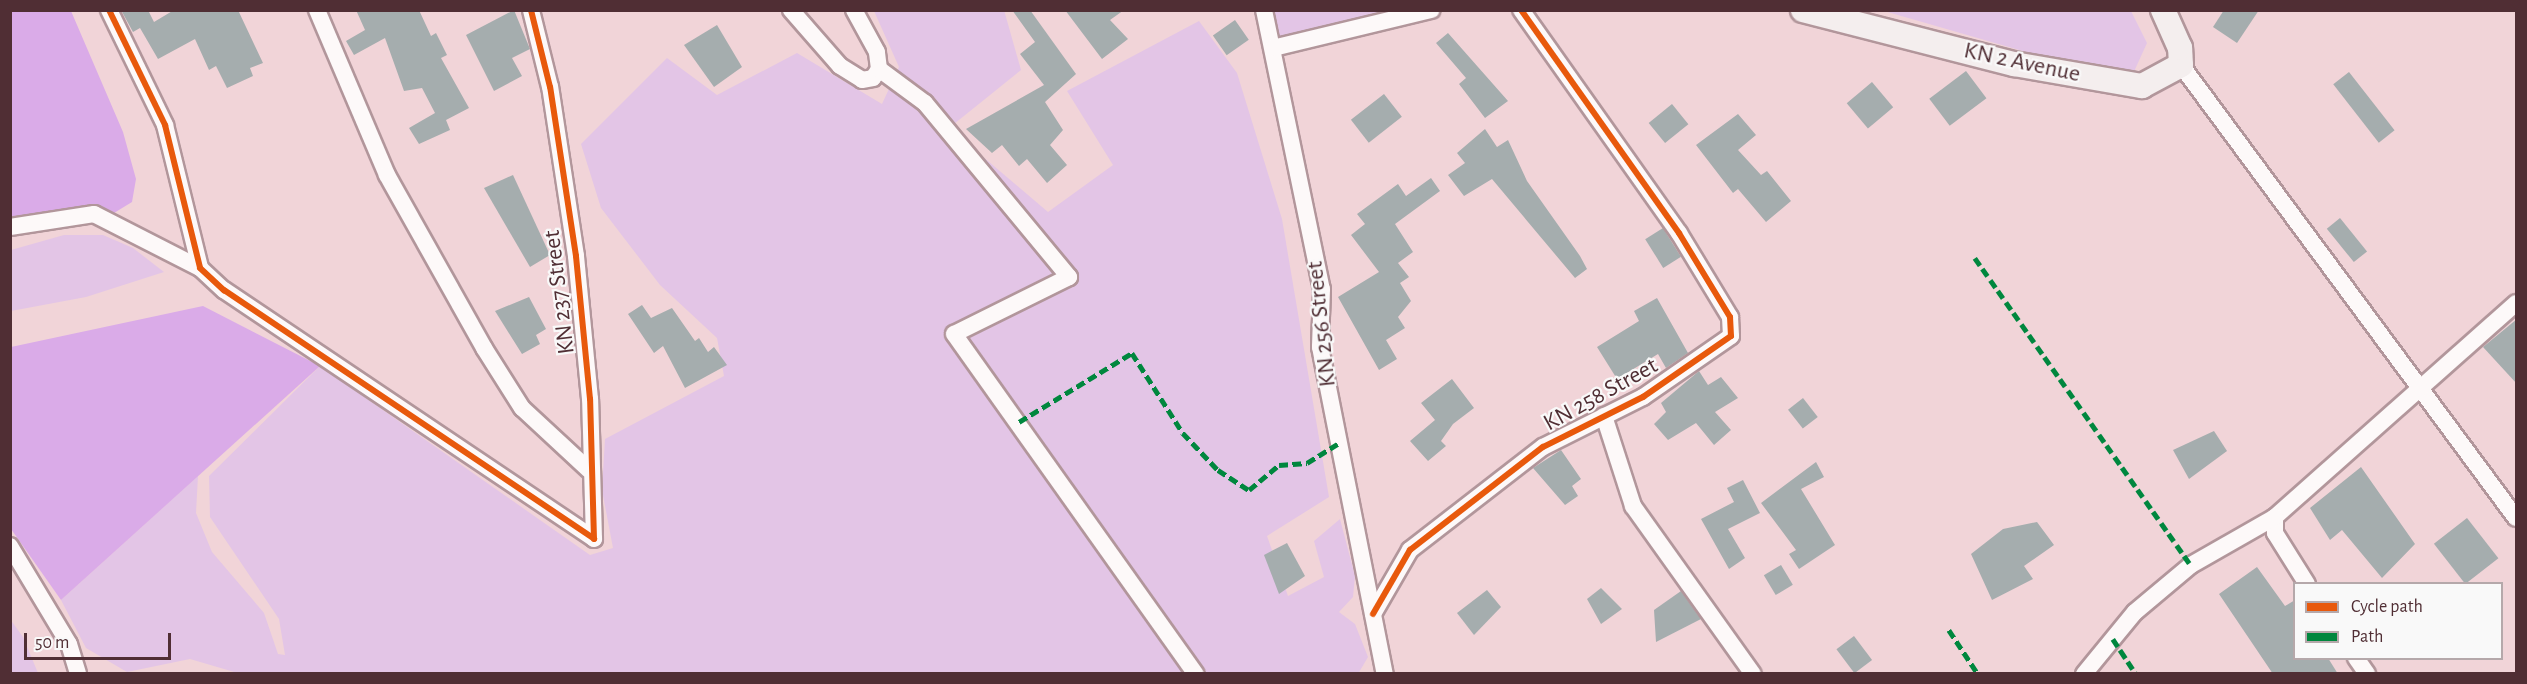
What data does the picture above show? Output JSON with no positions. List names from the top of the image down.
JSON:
{
  "streets": {
    "main road": ["KN 2 Avenue"],
    "street": ["KN 237 Street", "KN 256 Street", "KN 258 Street"]
  },
  "crossings": [
    ["KN 256 Street", "KN 258 Street"]
  ],
  "legend": ["Cycle path", "Path"],
  "scale_bar": "50 m"
}
